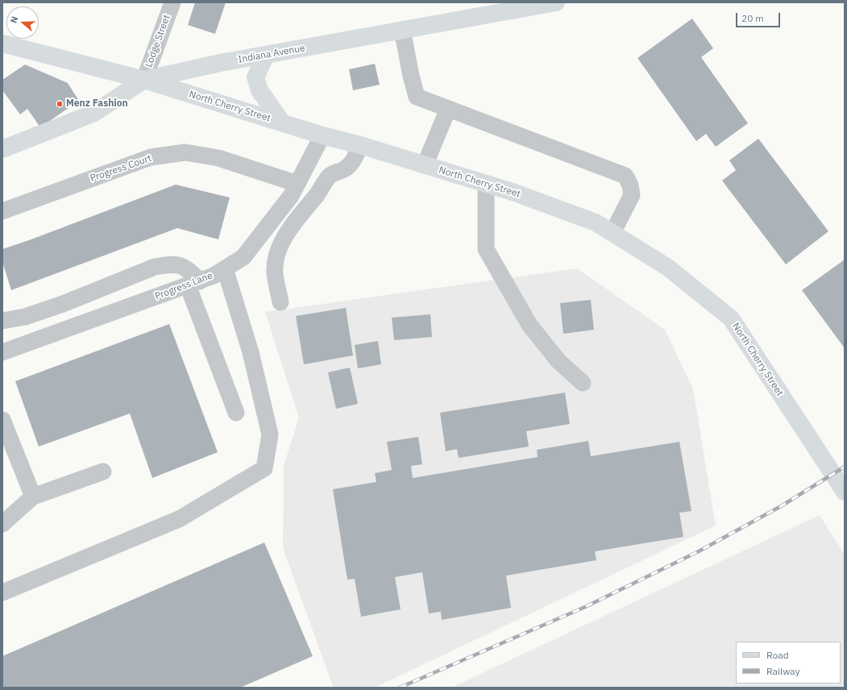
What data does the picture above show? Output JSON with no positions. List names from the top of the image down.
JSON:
{
  "streets": {
    "main road": ["Indiana Avenue", "North Cherry Street"],
    "street": ["Lodge Street", "Progress Court", "Progress Lane"]
  },
  "crossings": [
    ["Lodge Street", "Indiana Avenue"],
    ["Lodge Street", "North Cherry Street"],
    ["Indiana Avenue", "North Cherry Street"],
    ["North Cherry Street", "Progress Lane"],
    ["Progress Court", "Progress Lane"]
  ],
  "places": ["Menz Fashion"],
  "legend": ["Road", "Railway"],
  "scale_bar": "20 m",
  "north": "left"
}
